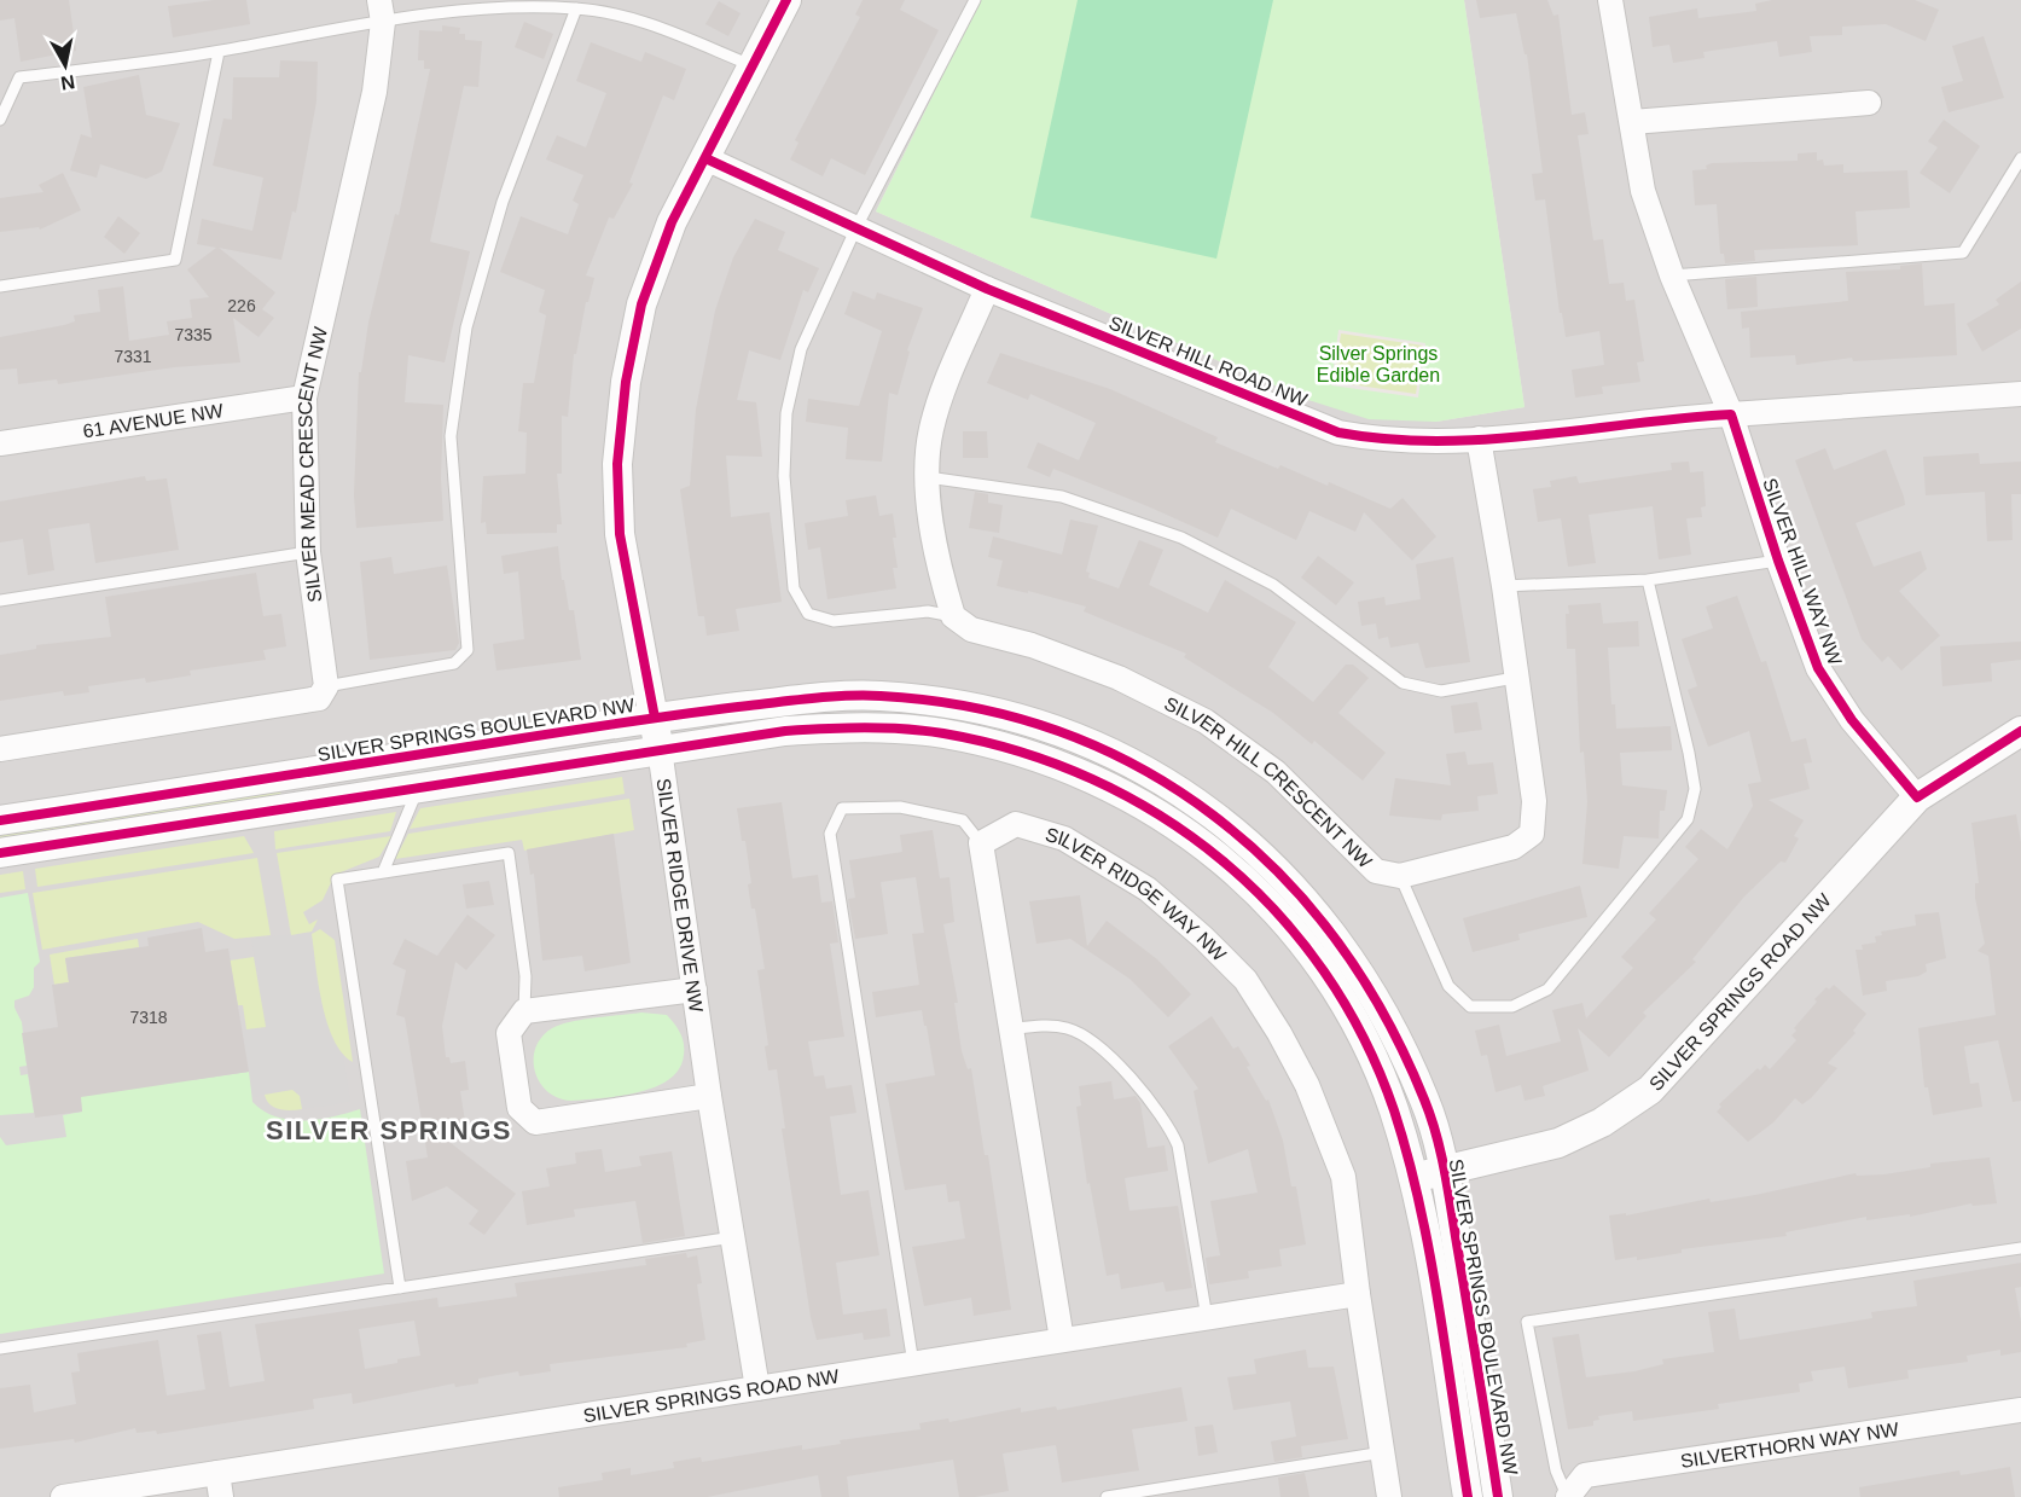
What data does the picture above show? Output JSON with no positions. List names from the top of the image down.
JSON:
{
  "streets": {
    "street": [
      "SILVER HILL ROAD NW",
      "61 AVENUE NW",
      "SILVER MEAD CRESCENT NW",
      "SILVER HILL WAY NW",
      "SILVER SPRINGS BOULEVARD NW",
      "SILVER HILL CRESCENT NW",
      "SILVER RIDGE DRIVE NW",
      "SILVER RIDGE WAY NW",
      "SILVER SPRINGS ROAD NW",
      "SILVERTHORN WAY NW"
    ]
  },
  "crossings": [
    ["SILVER HILL ROAD NW", "SILVER HILL WAY NW"],
    ["SILVER HILL ROAD NW", "SILVER HILL CRESCENT NW"],
    ["SILVER HILL ROAD NW", "SILVER RIDGE DRIVE NW"],
    ["61 AVENUE NW", "SILVER MEAD CRESCENT NW"],
    ["SILVER HILL WAY NW", "SILVER SPRINGS ROAD NW"],
    ["SILVER SPRINGS BOULEVARD NW", "SILVER RIDGE DRIVE NW"],
    ["SILVER SPRINGS BOULEVARD NW", "SILVER SPRINGS ROAD NW"],
    ["SILVER RIDGE DRIVE NW", "SILVER SPRINGS ROAD NW"],
    ["SILVER RIDGE WAY NW", "SILVER SPRINGS ROAD NW"]
  ],
  "districts": ["SILVER SPRINGS"],
  "parks": ["Silver Springs Edible Garden"],
  "house_numbers": [
    "226",
    "7335",
    "7331",
    "7318"
  ],
  "north": "bottom"
}
